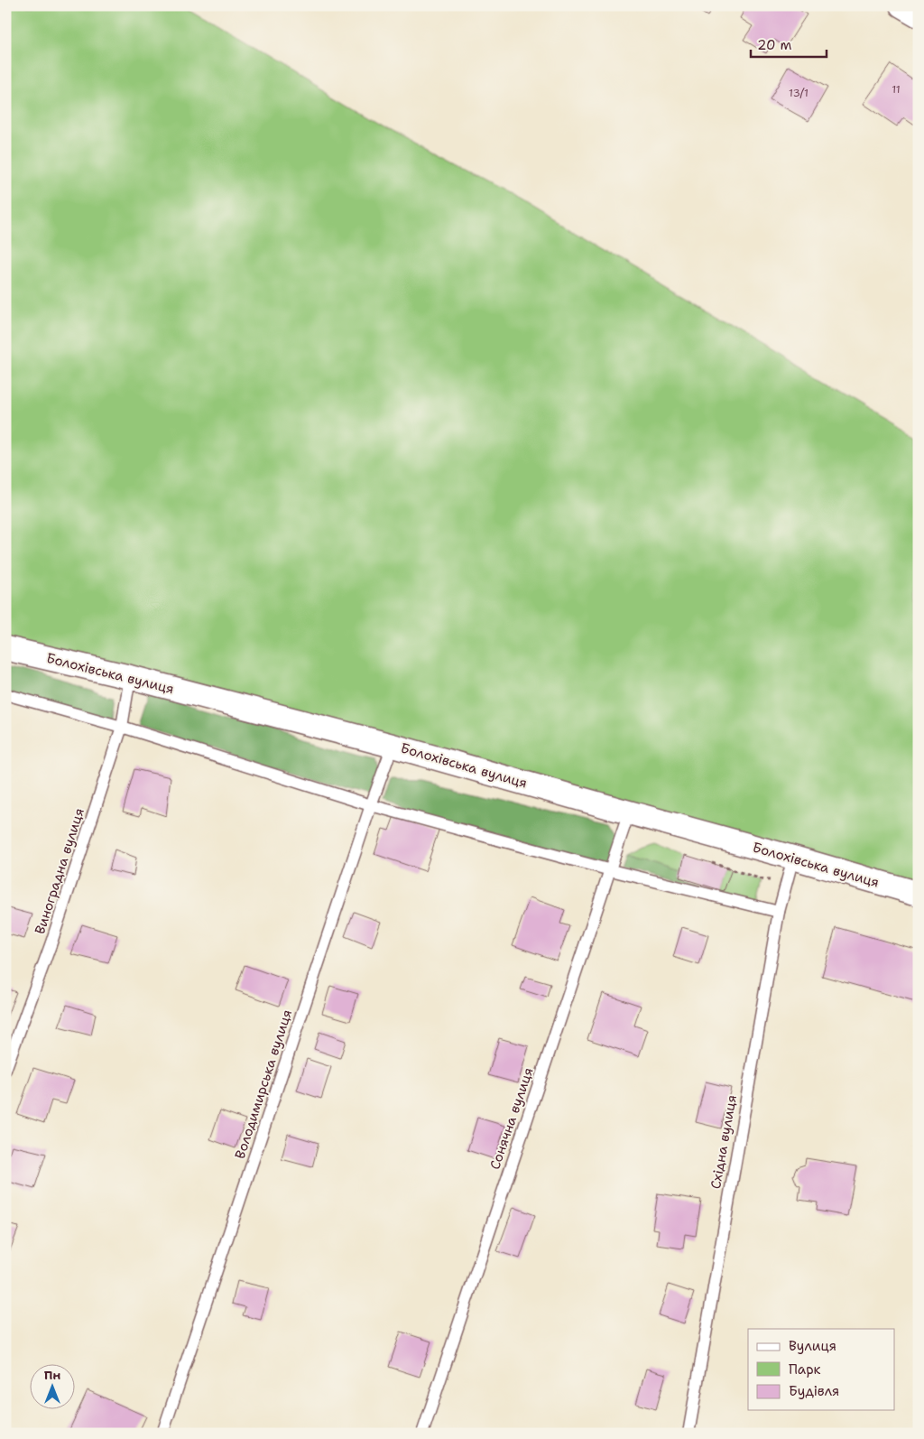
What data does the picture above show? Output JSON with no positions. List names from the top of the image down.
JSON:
{
  "streets": {
    "street": ["Болохівська вулиця"],
    "lane": [
      "Виноградна вулиця",
      "Володимирська вулиця",
      "Сонячна вулиця",
      "Східна вулиця"
    ]
  },
  "crossings": [
    ["Болохівська вулиця", "Виноградна вулиця"],
    ["Болохівська вулиця", "Володимирська вулиця"],
    ["Болохівська вулиця", "Сонячна вулиця"],
    ["Болохівська вулиця", "Східна вулиця"]
  ],
  "house_numbers": ["11", "13/1"],
  "legend": ["Вулиця", "Парк", "Будівля"],
  "scale_bar": "20 m",
  "north": "top"
}
